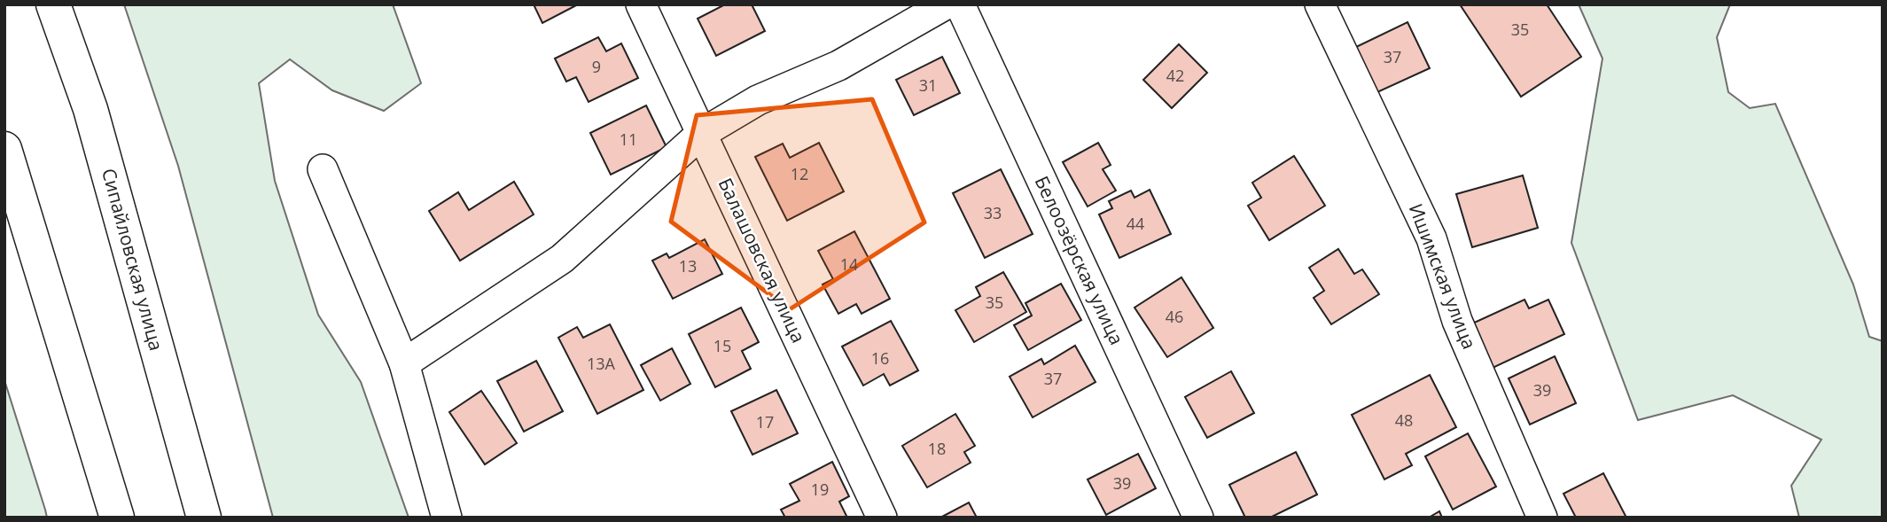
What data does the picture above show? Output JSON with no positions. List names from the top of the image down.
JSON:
{
  "streets": {
    "main road": ["Сипайловская улица"],
    "street": ["Балашовская улица", "Белоозёрская улица", "Ишимская улица"]
  },
  "house_numbers": [
    "35",
    "37",
    "9",
    "42",
    "31",
    "11",
    "12",
    "33",
    "44",
    "14",
    "13",
    "35",
    "46",
    "15",
    "16",
    "13А",
    "37",
    "39",
    "48",
    "17",
    "18",
    "39",
    "19"
  ]
}
